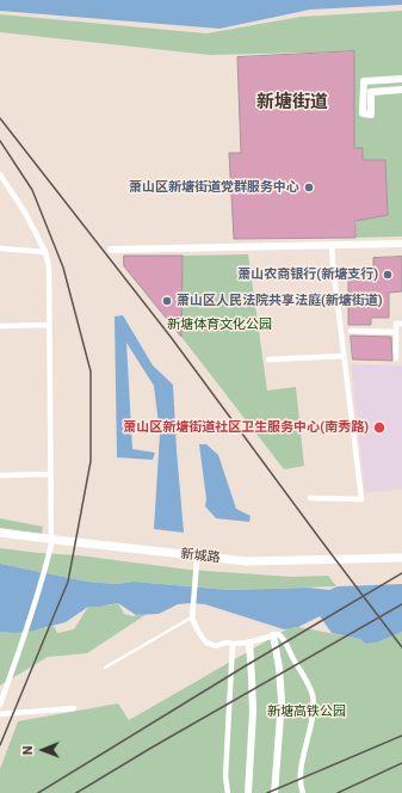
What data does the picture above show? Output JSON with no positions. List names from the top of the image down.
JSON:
{
  "streets": {
    "main road": ["新城路"]
  },
  "districts": ["新塘街道"],
  "parks": ["新塘体育文化公园", "新塘高铁公园"],
  "places": [
    "萧山区新塘街道党群服务中心",
    "萧山农商银行(新塘支行)",
    "萧山区人民法院共享法庭(新塘街道)",
    "萧山区新塘街道社区卫生服务中心(南秀路)"
  ],
  "north": "left"
}
